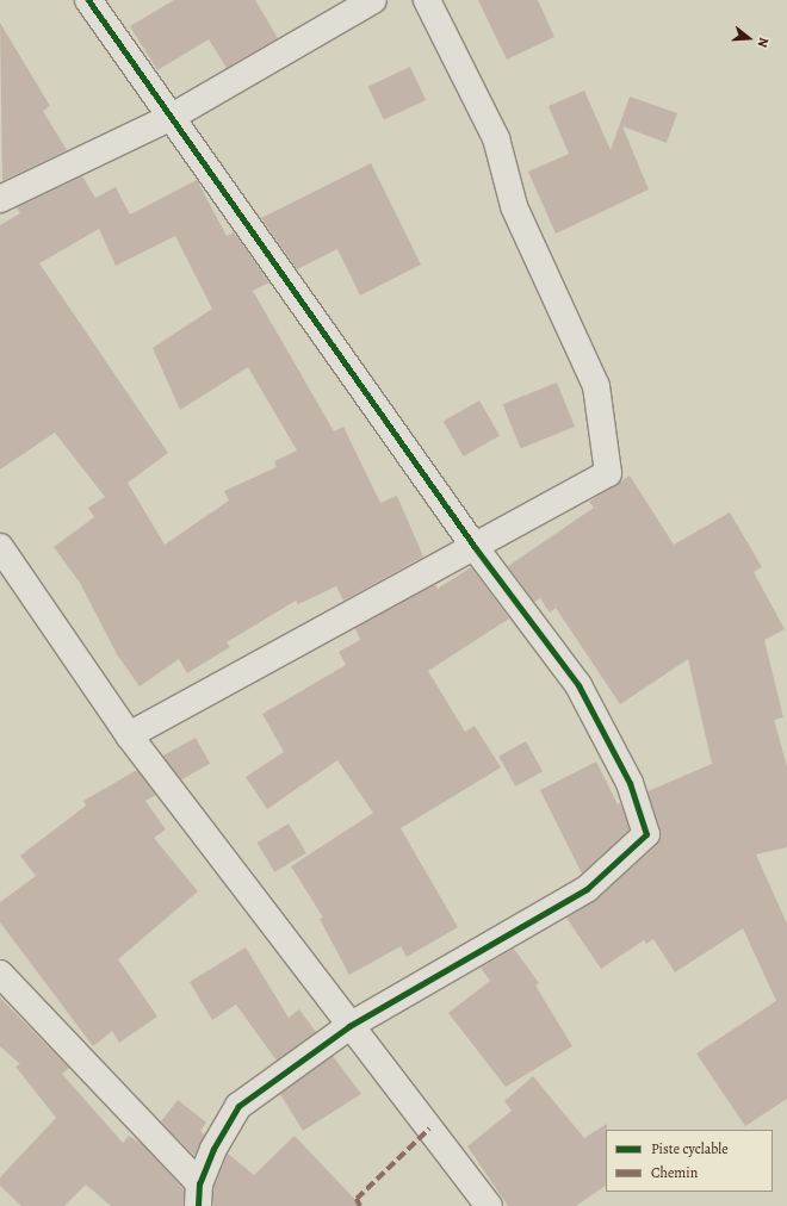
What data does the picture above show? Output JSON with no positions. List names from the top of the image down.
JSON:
{
  "legend": ["Piste cyclable", "Chemin"],
  "north": "right"
}
